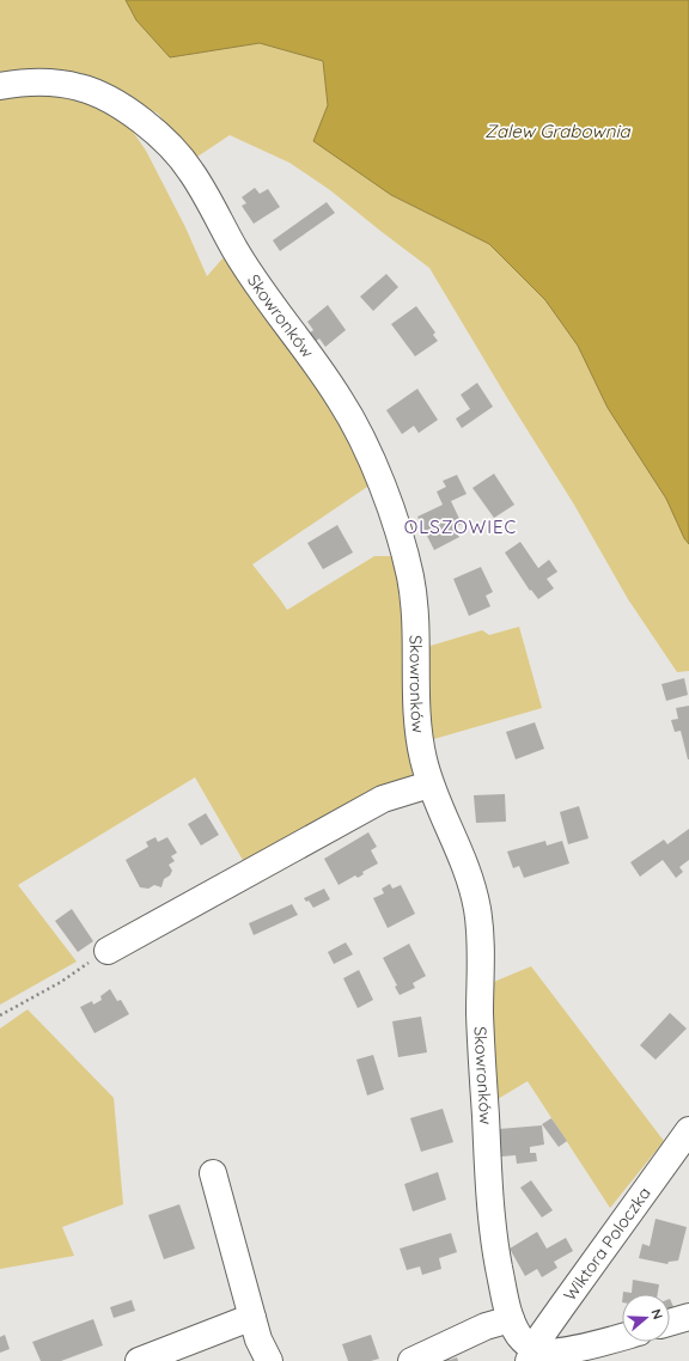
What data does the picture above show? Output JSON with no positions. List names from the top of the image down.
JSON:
{
  "streets": {
    "street": ["Skowronków", "Wiktora Poloczka"]
  },
  "crossings": [
    ["Skowronków", "Wiktora Poloczka"]
  ],
  "districts": ["OLSZOWIEC"],
  "water": ["Zalew Grabownia"],
  "north": "right"
}
